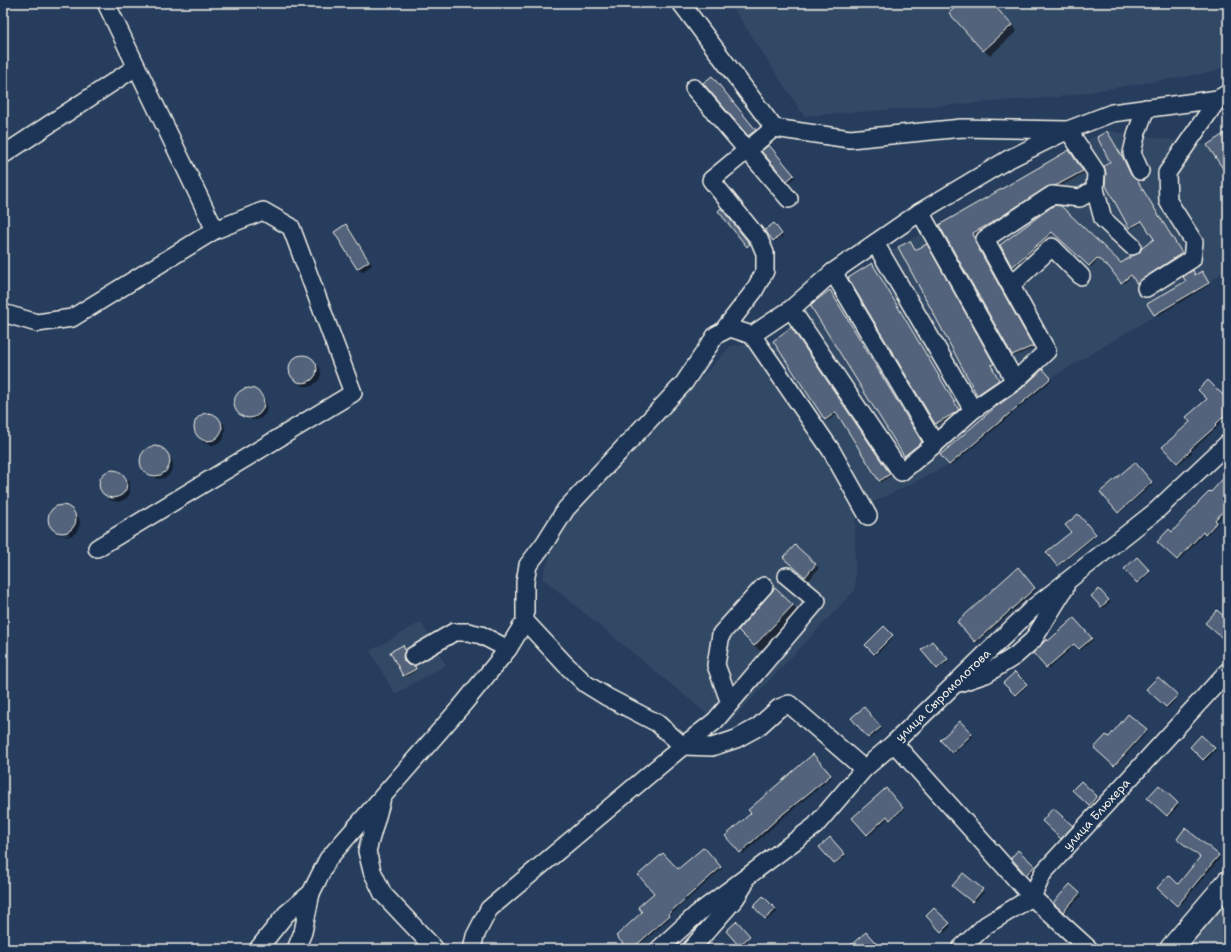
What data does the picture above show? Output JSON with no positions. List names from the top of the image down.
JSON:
{
  "streets": {
    "street": ["улица Сыромолотова", "улица Блюхера"]
  }
}
